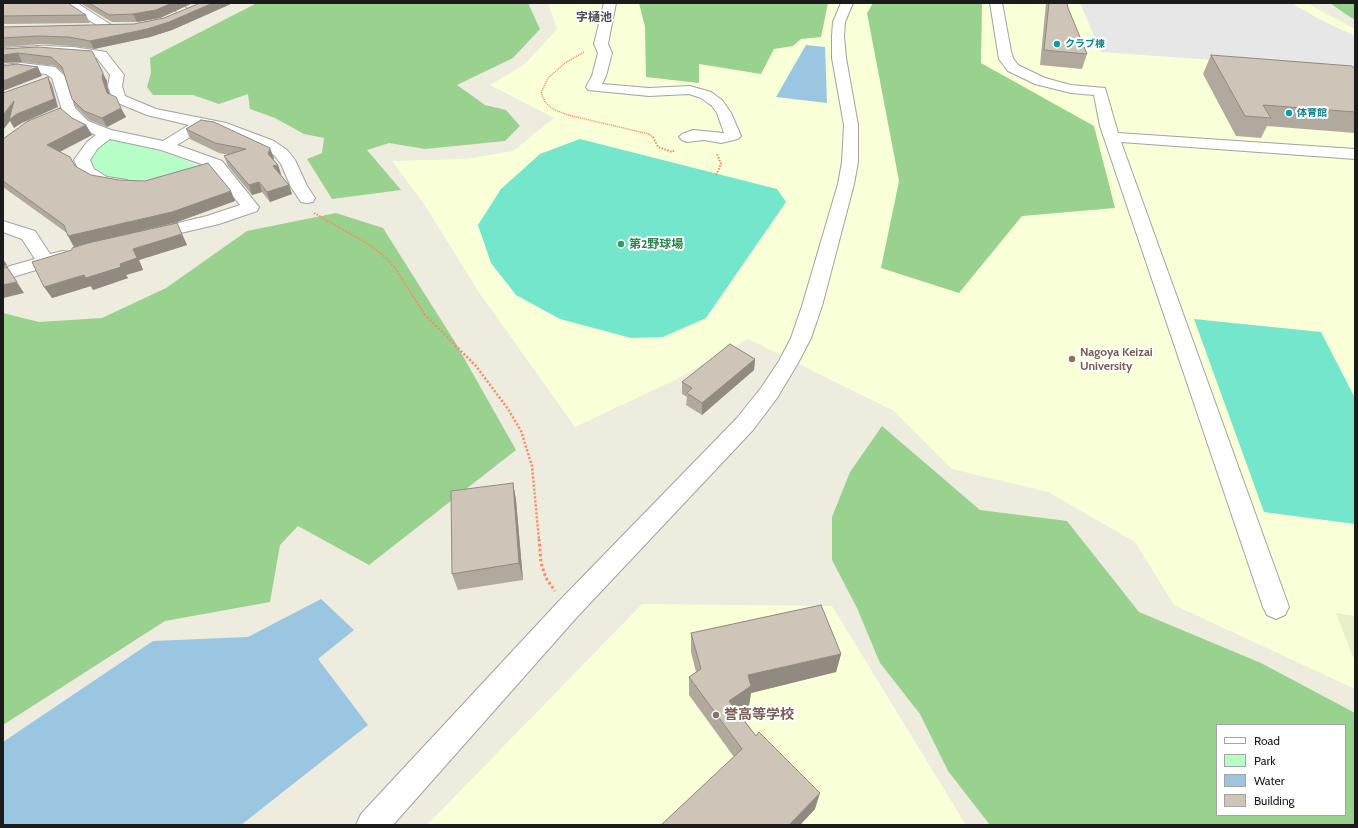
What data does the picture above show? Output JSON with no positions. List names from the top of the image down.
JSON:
{
  "districts": ["字樋池"],
  "places": [
    "クラブ棟",
    "体育館",
    "第2野球場",
    "Nagoya Keizai University",
    "誉高等学校"
  ],
  "legend": [
    "Road",
    "Park",
    "Water",
    "Building"
  ]
}
